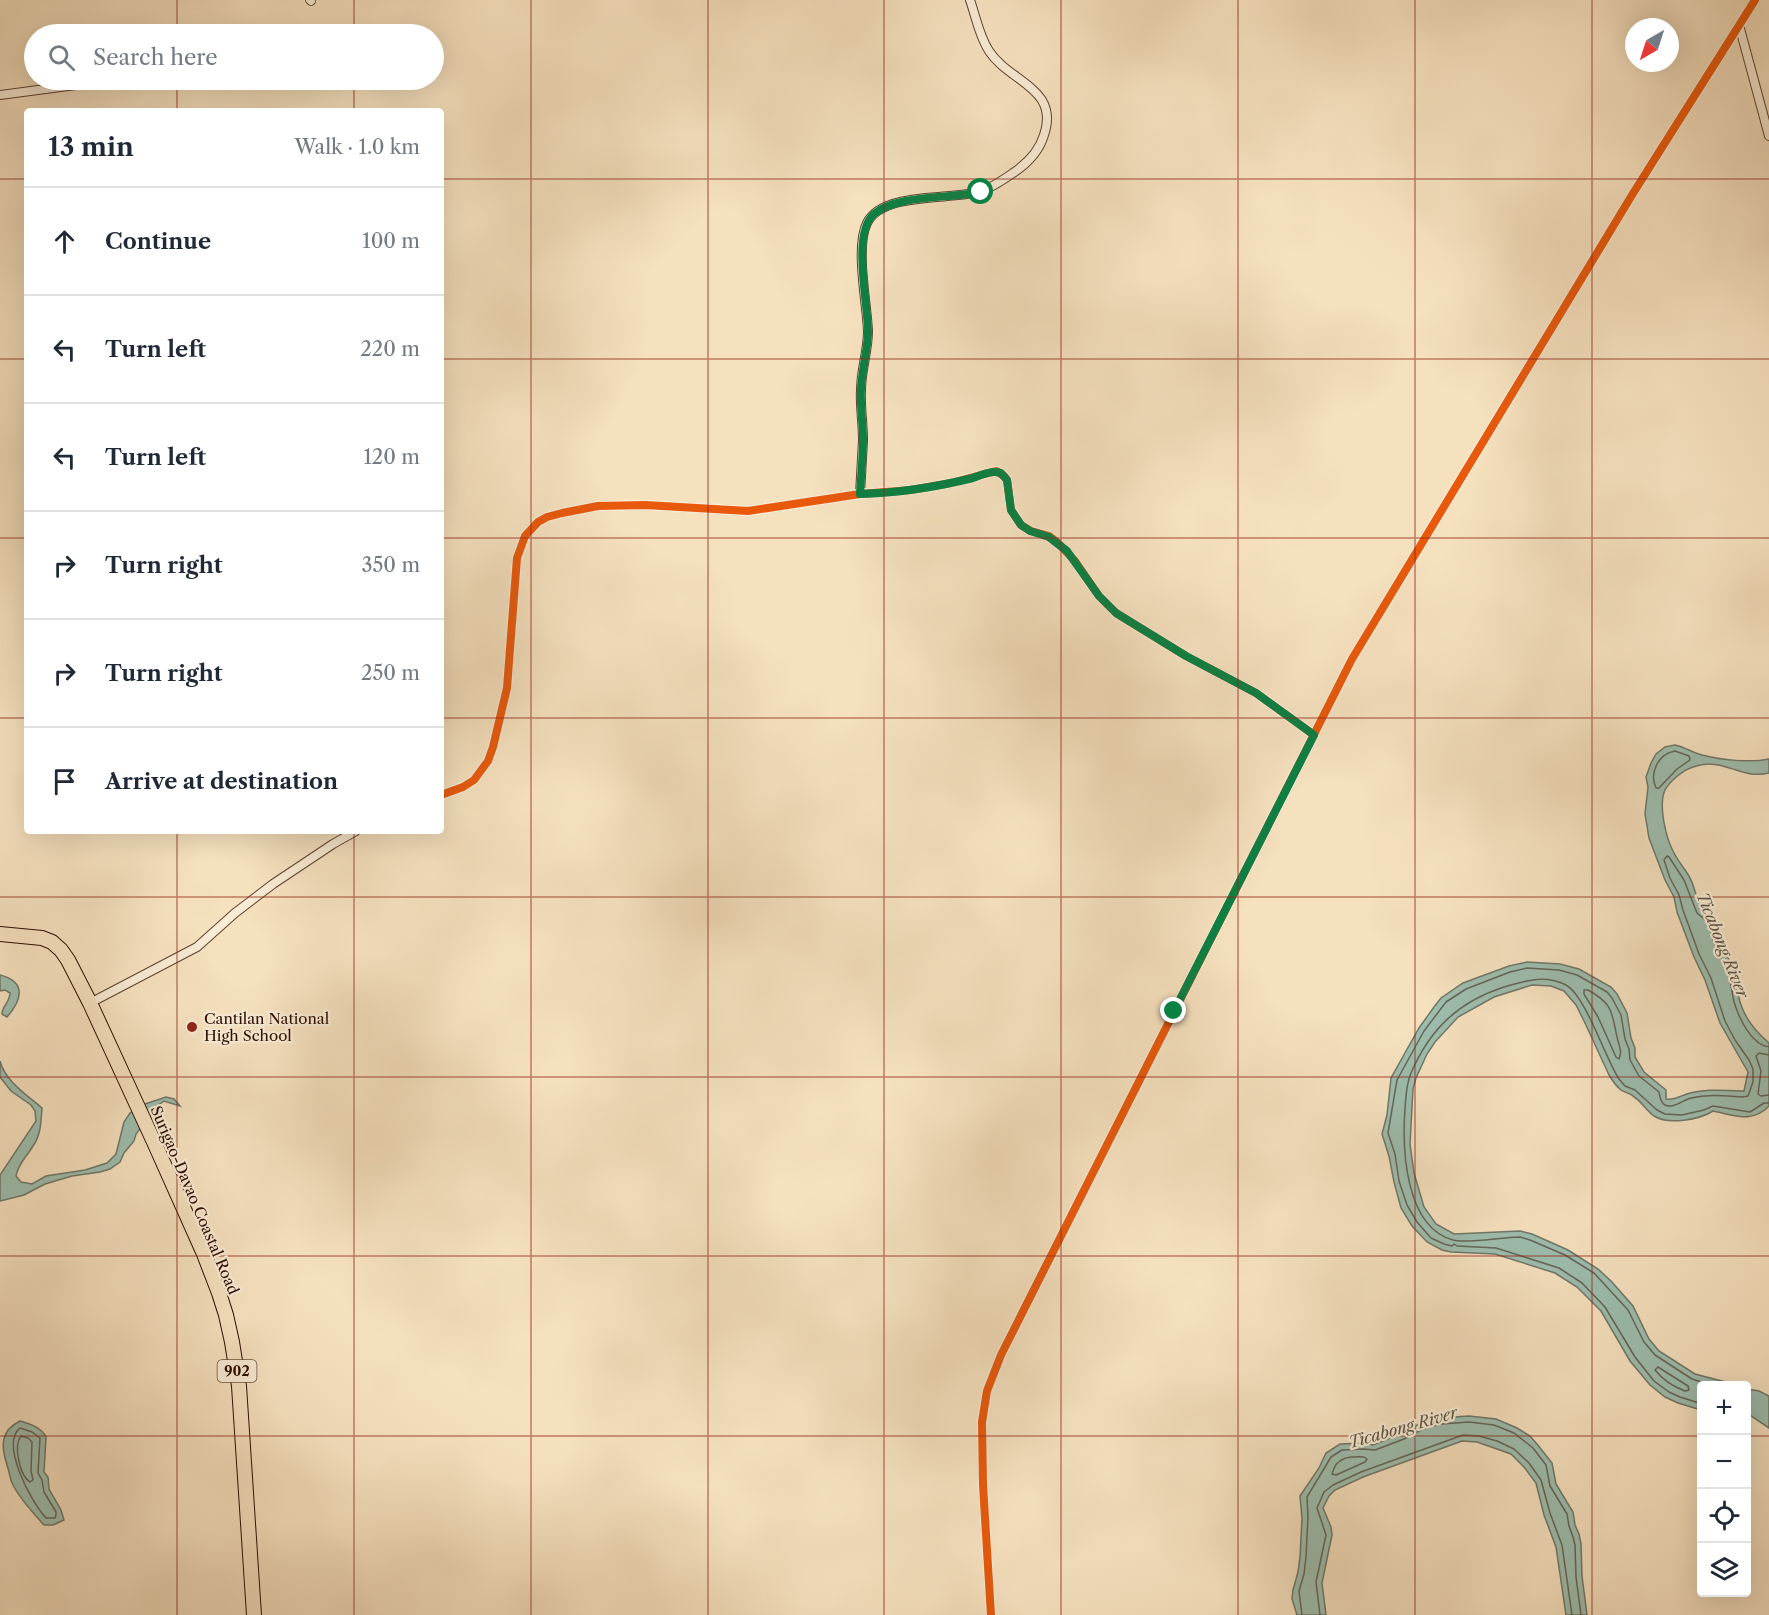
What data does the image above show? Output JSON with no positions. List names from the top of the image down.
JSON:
{
  "streets": {
    "highway": ["Surigao-Davao Coastal Road", "902"]
  },
  "water": ["Ticabong River"],
  "places": ["Cantilan National High School"],
  "north": "bottom left",
  "page": {
    "search": "Search here",
    "heading": ["13 min", "Walk · 1.0 km"],
    "list": [
      ["Continue", "100 m"],
      ["Turn left", "220 m"],
      ["Turn left", "120 m"],
      ["Turn right", "350 m"],
      ["Turn right", "250 m"],
      "Arrive at destination"
    ],
    "map_buttons": ["+", "−"]
  }
}
